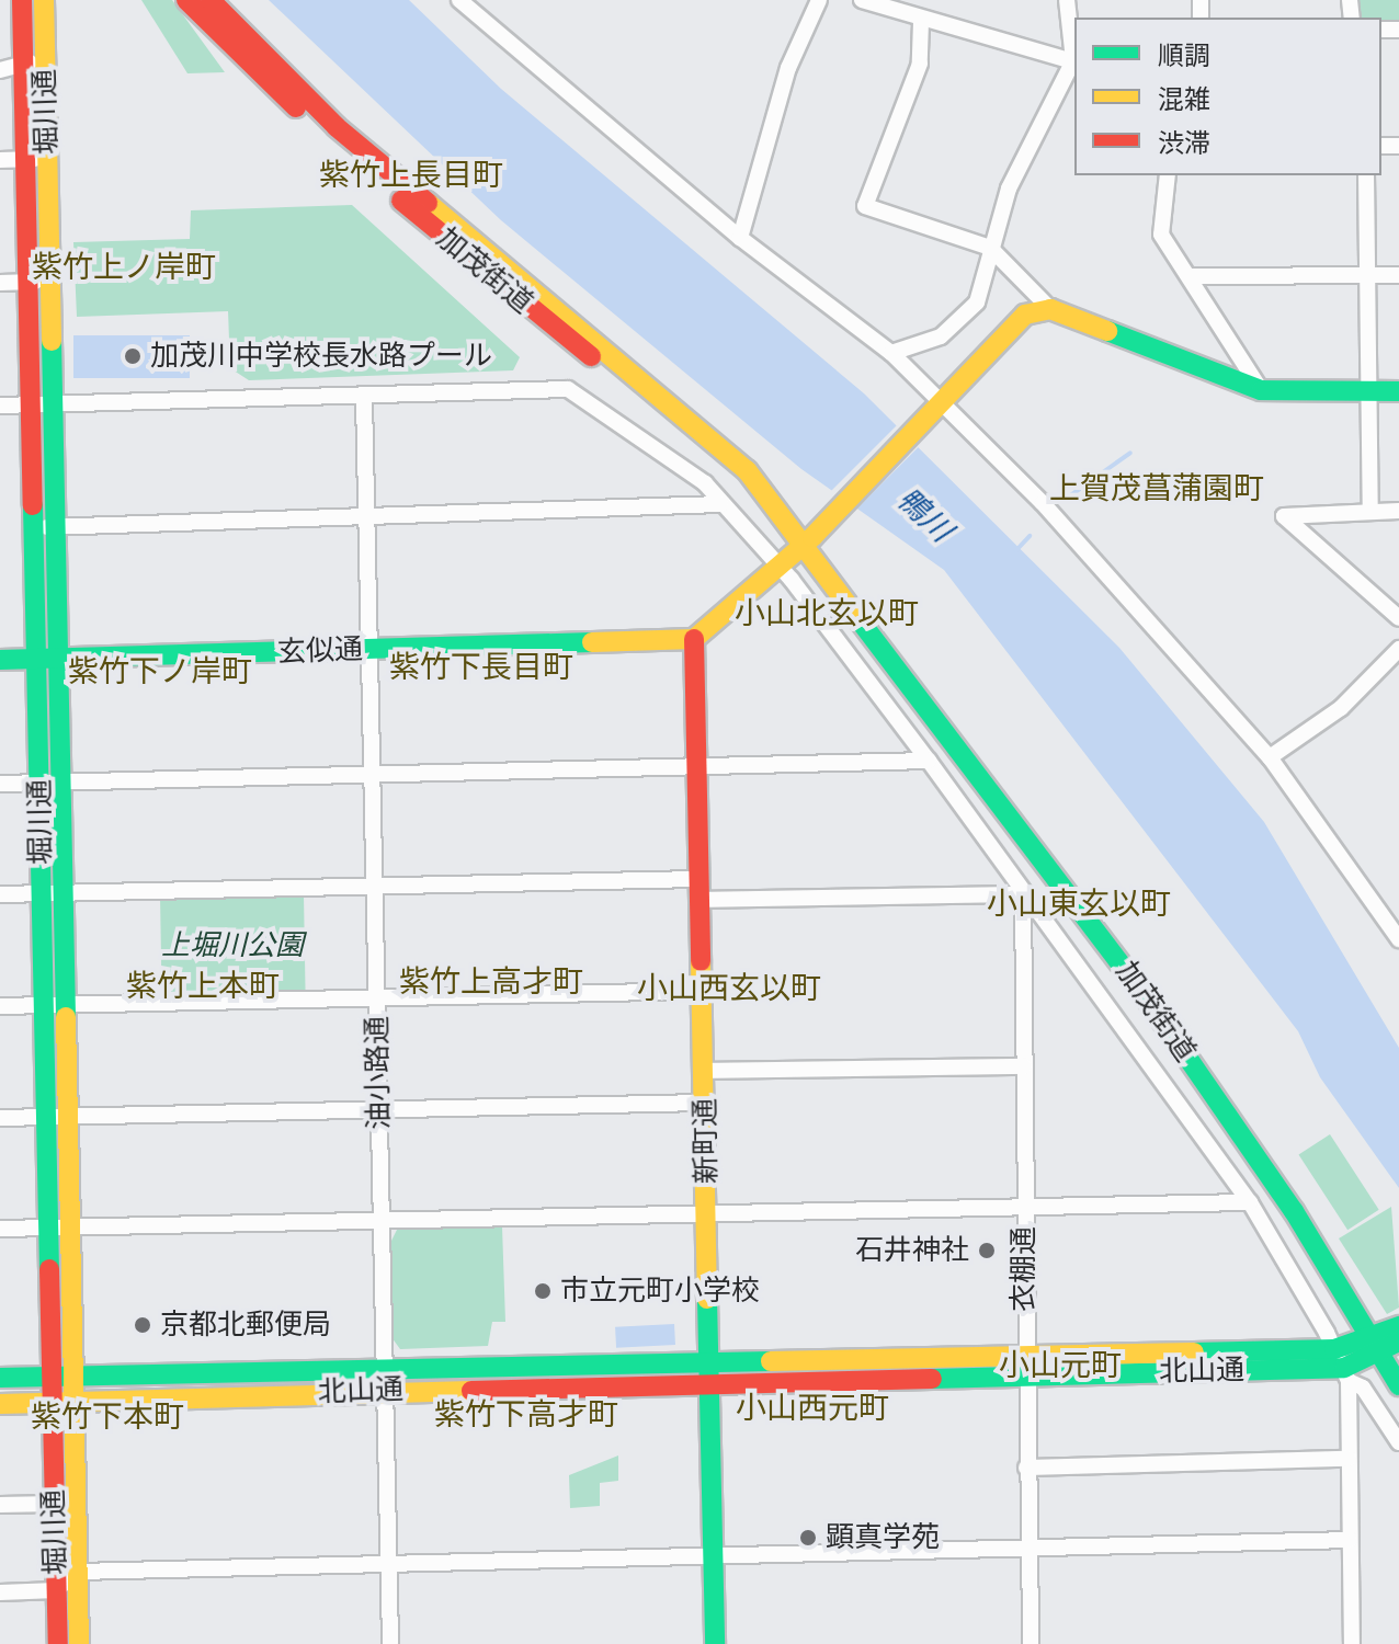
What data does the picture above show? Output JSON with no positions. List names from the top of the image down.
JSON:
{
  "streets": {
    "street": [
      "堀川通",
      "加茂街道",
      "玄似通",
      "油小路通",
      "新町通",
      "衣棚通",
      "北山通"
    ]
  },
  "crossings": [
    ["堀川通", "玄似通"],
    ["堀川通", "北山通"],
    ["加茂街道", "北山通"],
    ["玄似通", "油小路通"],
    ["玄似通", "新町通"],
    ["油小路通", "北山通"],
    ["新町通", "北山通"],
    ["衣棚通", "北山通"]
  ],
  "districts": [
    "紫竹上長目町",
    "紫竹上ノ岸町",
    "上賀茂菖蒲園町",
    "小山北玄以町",
    "紫竹下長目町",
    "紫竹下ノ岸町",
    "小山東玄以町",
    "紫竹上高才町",
    "紫竹上本町",
    "小山西玄以町",
    "小山元町",
    "小山西元町",
    "紫竹下高才町",
    "紫竹下本町"
  ],
  "water": ["鴨川"],
  "parks": ["上堀川公園"],
  "places": [
    "加茂川中学校長水路プール",
    "石井神社",
    "市立元町小学校",
    "京都北郵便局",
    "顕真学苑"
  ],
  "legend": ["順調", "混雑", "渋滞"]
}
